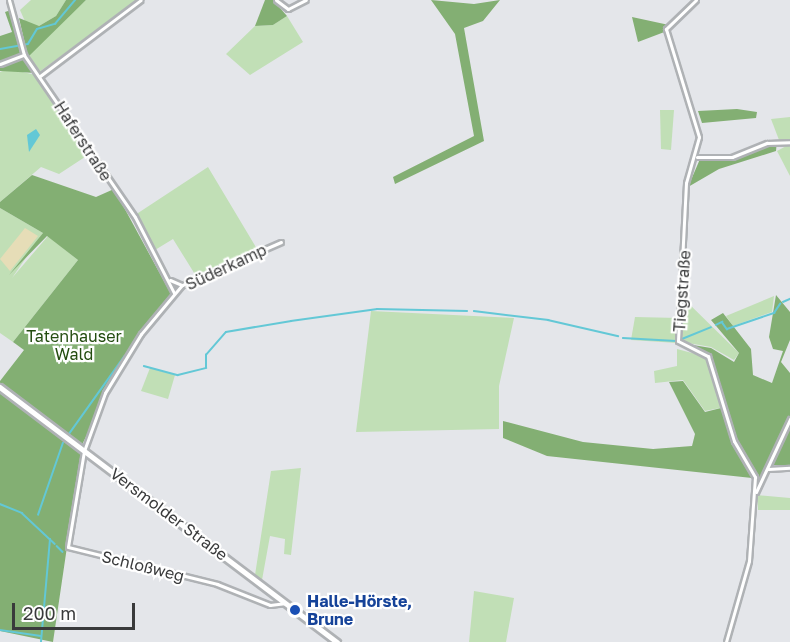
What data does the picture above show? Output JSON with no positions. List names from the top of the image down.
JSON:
{
  "streets": {
    "main road": ["Versmolder Straße"],
    "street": [
      "Haferstraße",
      "Süderkamp",
      "Tiegstraße",
      "Schloßweg"
    ]
  },
  "crossings": [
    ["Haferstraße", "Süderkamp"],
    ["Süderkamp", "Versmolder Straße"],
    ["Süderkamp", "Schloßweg"],
    ["Versmolder Straße", "Schloßweg"]
  ],
  "parks": ["Tatenhauser Wald"],
  "places": ["Halle-Hörste, Brune"],
  "scale_bar": "200 m"
}
